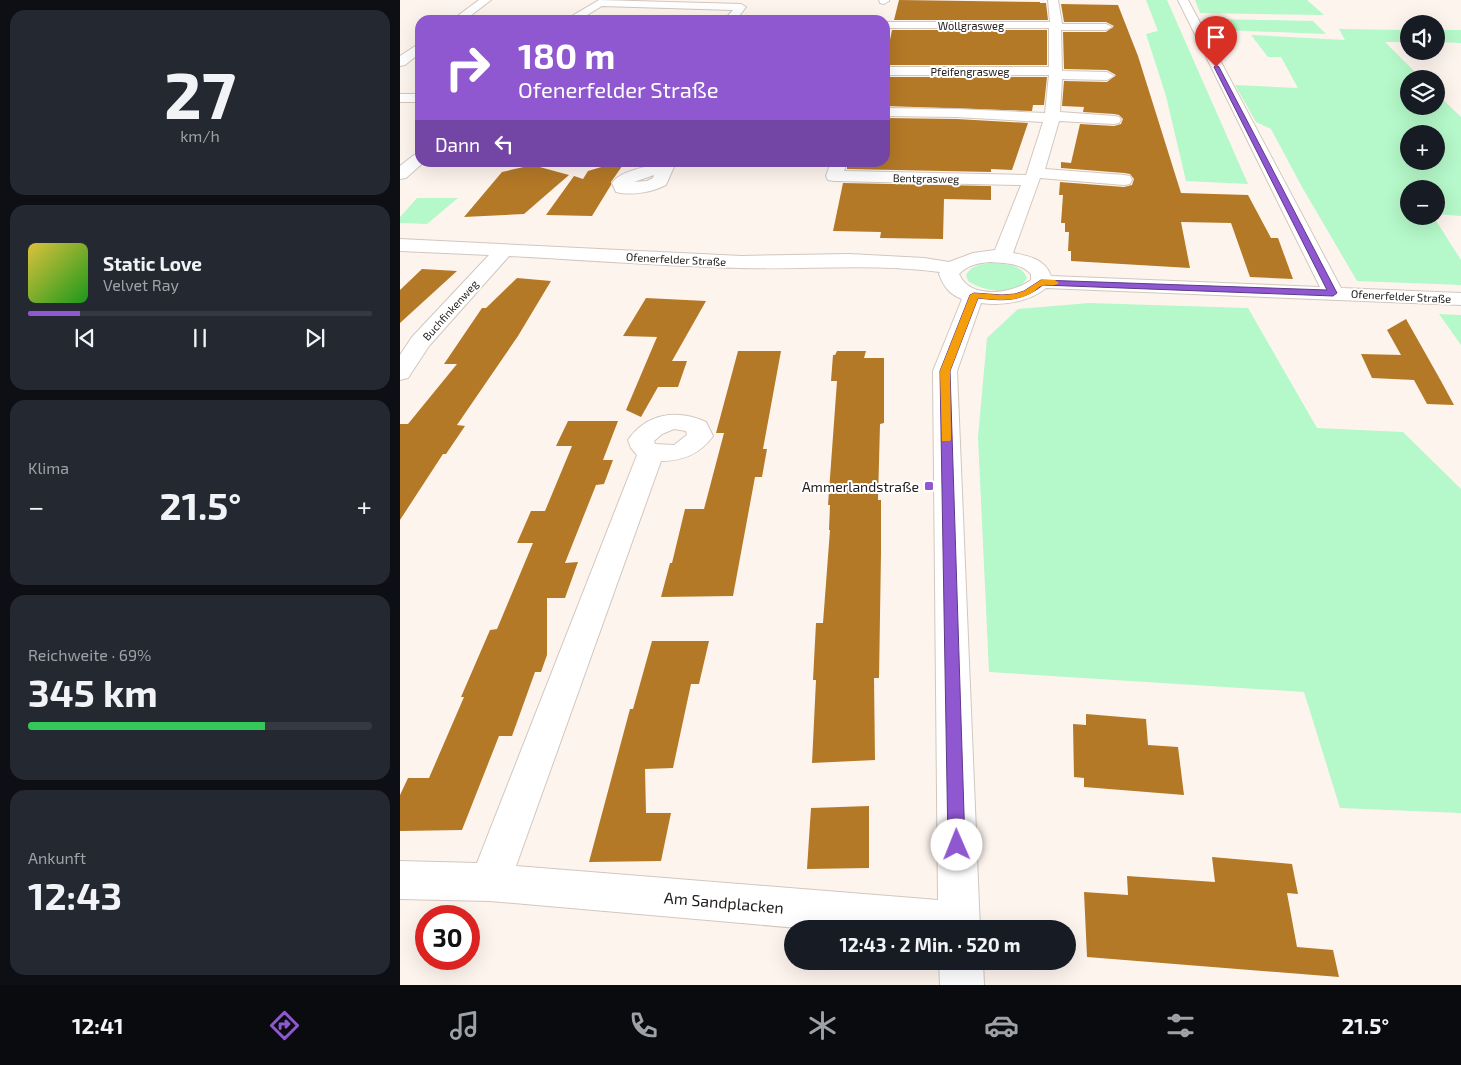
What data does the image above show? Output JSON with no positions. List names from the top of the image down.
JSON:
{
  "streets": {
    "street": [
      "Wollgrasweg",
      "Pfeifengrasweg",
      "Bentgrasweg",
      "Ofenerfelder Straße",
      "Buchfinkenweg",
      "Am Sandplacken"
    ]
  },
  "crossings": [
    ["Ofenerfelder Straße", "Buchfinkenweg"]
  ],
  "places": {
    "transit": ["Ammerlandstraße"]
  },
  "page": {
    "tile": [
      ["27", "km/h"],
      "Klima",
      ["Reichweite · 69%", "345 km"],
      ["Ankunft", "12:43"]
    ],
    "map_buttons": ["+", "−"],
    "turn": ["180 m", "Ofenerfelder Straße"],
    "then": "Dann",
    "song": ["Static Love", "Velvet Ray"],
    "heat": ["−", "21.5°", "+"],
    "limit": "30",
    "trip": "12:43 · 2 Min. · 520 m",
    "tabs": ["12:41", "21.5°"]
  }
}
